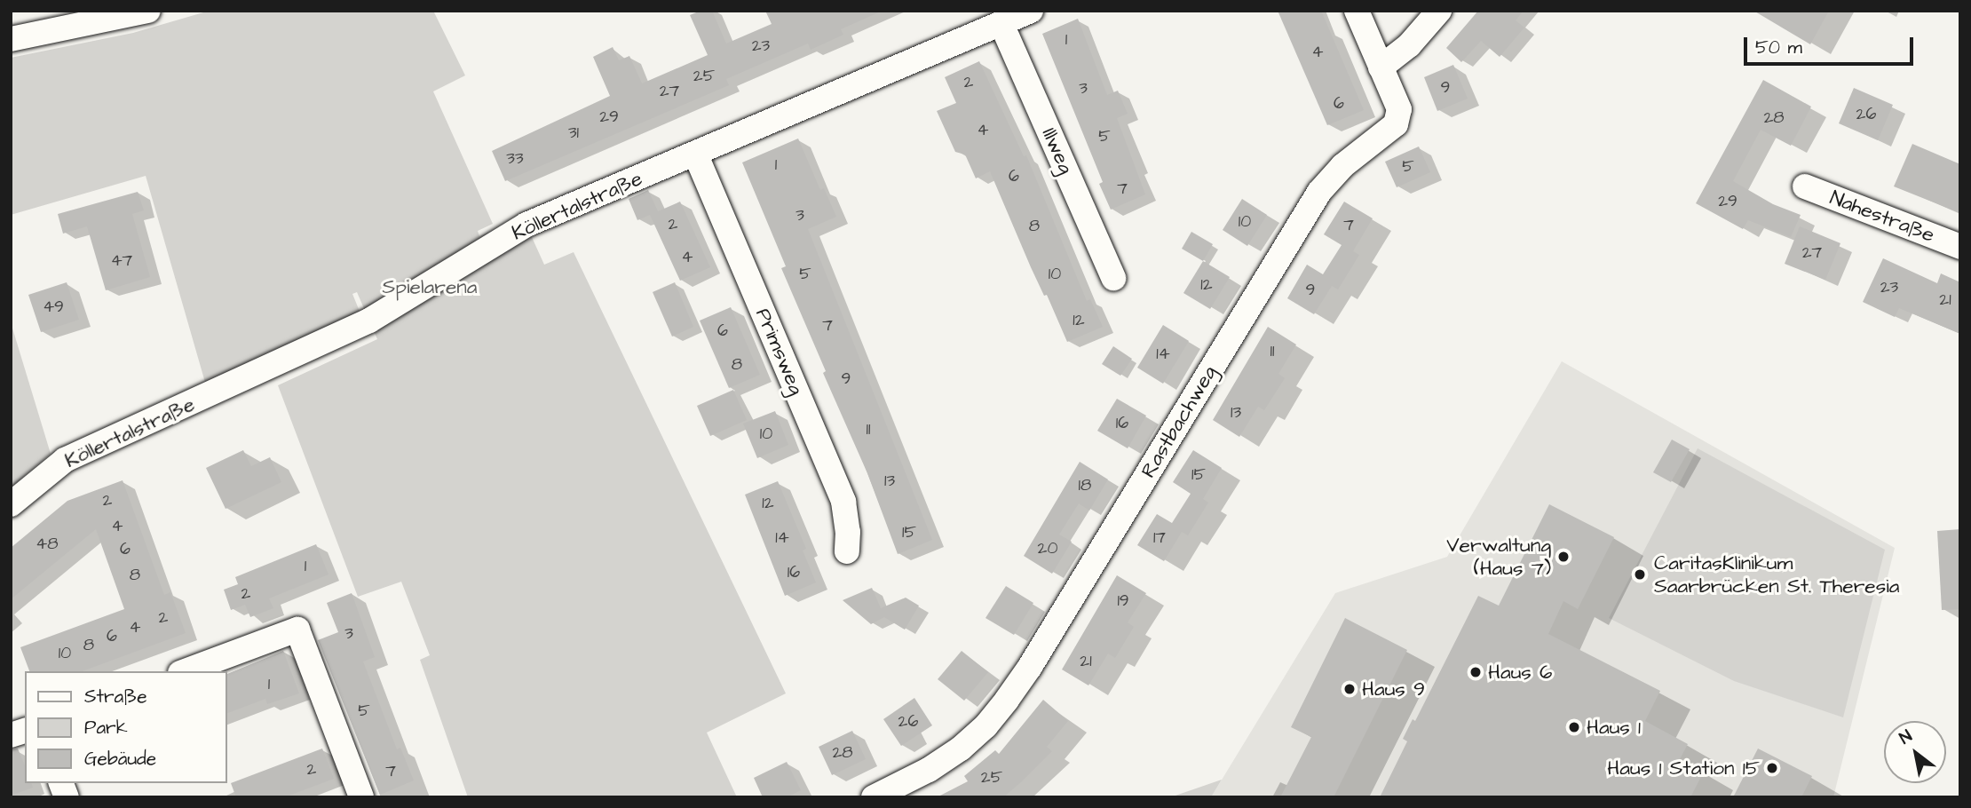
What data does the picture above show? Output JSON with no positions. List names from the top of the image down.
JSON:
{
  "streets": {
    "street": [
      "Illweg",
      "Köllertalstraße",
      "Nahestraße",
      "Primsweg",
      "Rastbachweg"
    ]
  },
  "crossings": [
    ["Illweg", "Köllertalstraße"],
    ["Köllertalstraße", "Primsweg"]
  ],
  "parks": ["Spielarena"],
  "places": [
    "Verwaltung (Haus 7)",
    "CaritasKlinikum Saarbrücken St. Theresia",
    "Haus 6",
    "Haus 9",
    "Haus 1",
    "Haus 1 Station 15"
  ],
  "house_numbers": [
    "1",
    "23",
    "4",
    "25",
    "2",
    "9",
    "3",
    "27",
    "6",
    "26",
    "29",
    "28",
    "4",
    "31",
    "5",
    "33",
    "1",
    "5",
    "6",
    "7",
    "29",
    "3",
    "10",
    "2",
    "7",
    "8",
    "27",
    "4",
    "47",
    "5",
    "10",
    "12",
    "23",
    "9",
    "21",
    "49",
    "12",
    "7",
    "6",
    "11",
    "14",
    "8",
    "9",
    "13",
    "16",
    "11",
    "10",
    "15",
    "13",
    "18",
    "2",
    "12",
    "4",
    "15",
    "14",
    "17",
    "48",
    "20",
    "6",
    "1",
    "16",
    "8",
    "2",
    "19",
    "2",
    "4",
    "3",
    "6",
    "8",
    "10",
    "21",
    "1",
    "5",
    "26",
    "28",
    "2",
    "7",
    "25"
  ],
  "legend": ["Straße", "Park", "Gebäude"],
  "scale_bar": "50 m",
  "north": "top left"
}
